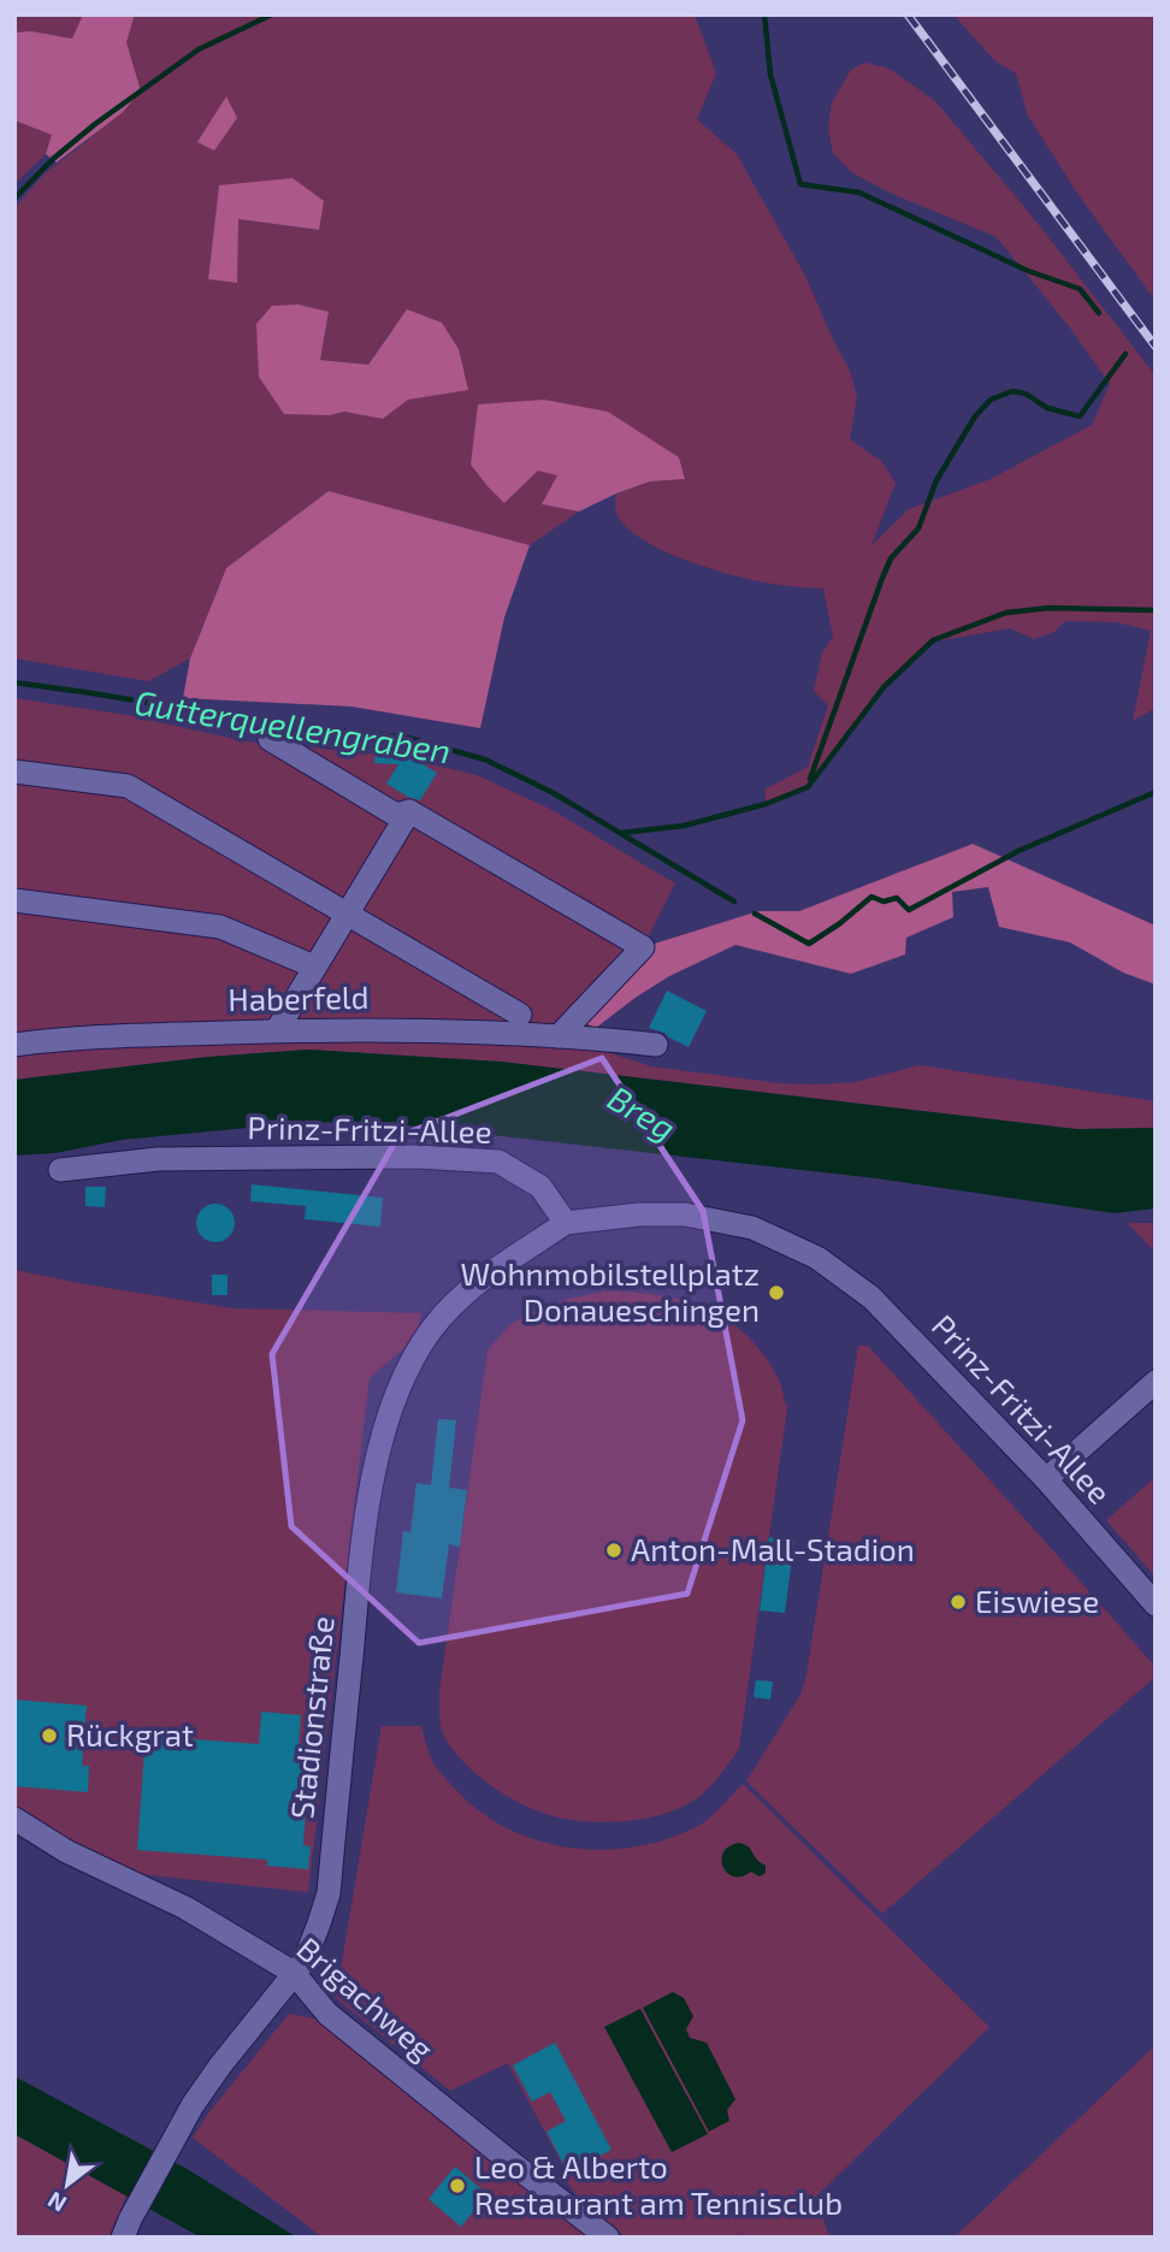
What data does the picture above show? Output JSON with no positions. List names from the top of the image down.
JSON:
{
  "streets": {
    "street": [
      "Haberfeld",
      "Prinz-Fritzi-Allee",
      "Stadionstraße",
      "Brigachweg"
    ]
  },
  "crossings": [
    ["Prinz-Fritzi-Allee", "Stadionstraße"],
    ["Stadionstraße", "Brigachweg"]
  ],
  "water": ["Gutterquellengraben", "Breg"],
  "places": [
    "Wohnmobilstellplatz Donaueschingen",
    "Anton-Mall-Stadion",
    "Eiswiese",
    "Rückgrat",
    "Leo & Alberto Restaurant am Tennisclub"
  ],
  "north": "bottom left"
}
